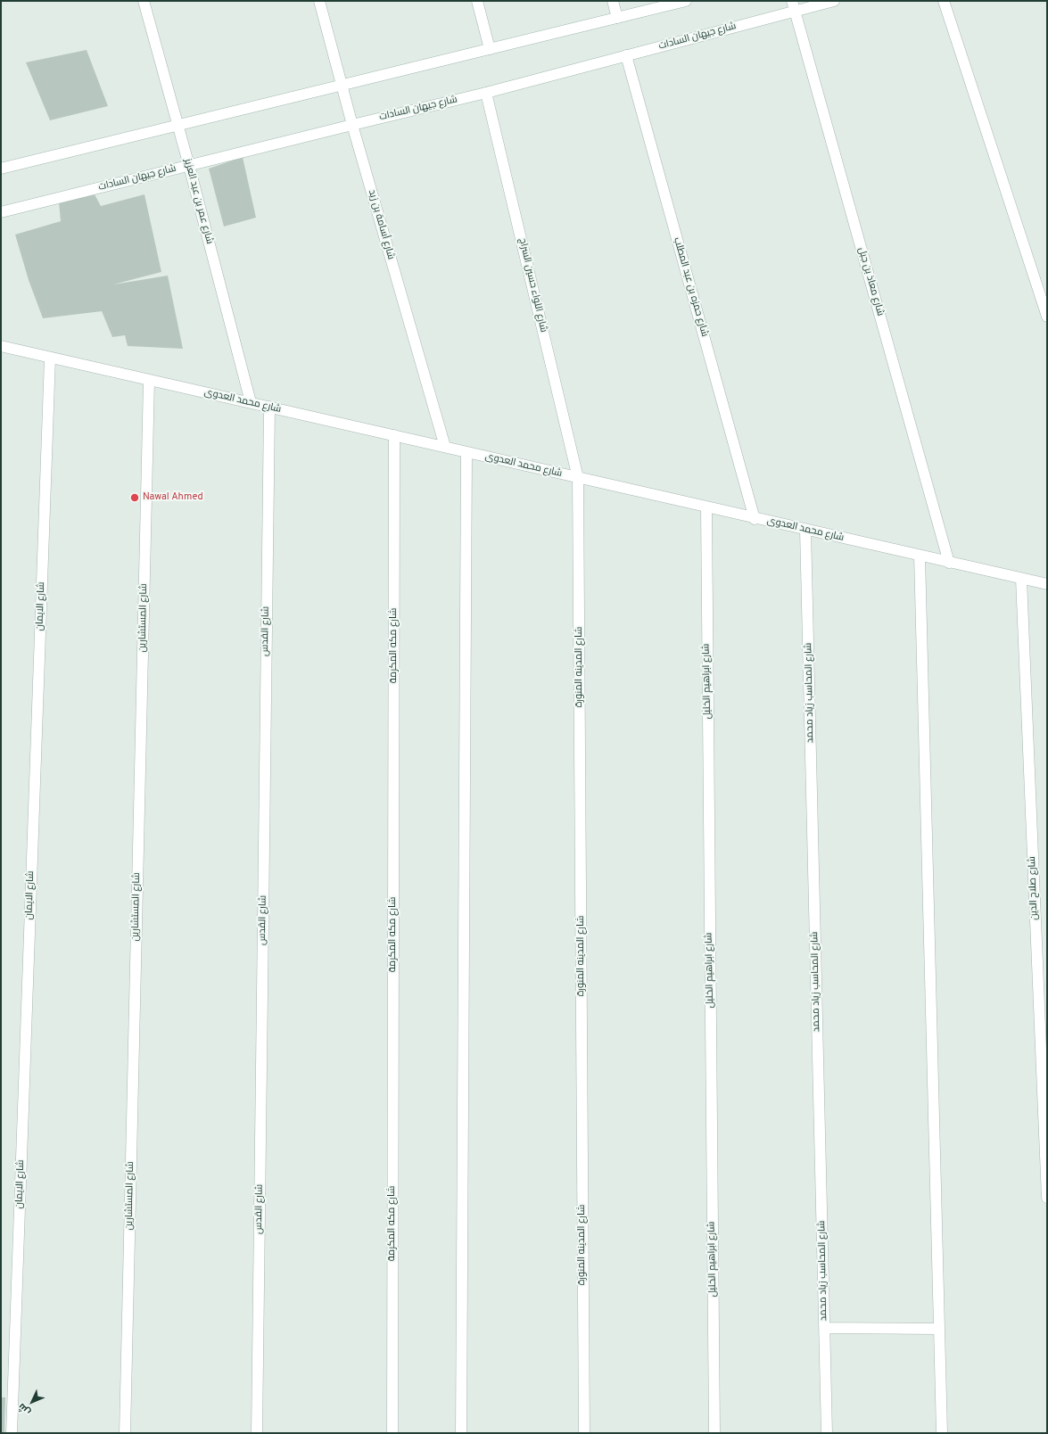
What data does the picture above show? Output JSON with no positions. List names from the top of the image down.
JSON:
{
  "streets": {
    "street": [
      "شارع جيهان السادات",
      "شارع عمر بن عبد العزيز",
      "شارع أسامة بن زيد",
      "شارع معاذ بن جبل",
      "شارع اللواء حسين السراج",
      "شارع حمزه بن عبد المطلب",
      "شارع محمد العدوى",
      "شارع الايمان",
      "شارع المستشارين",
      "شارع القدس",
      "شارع مكه المكرمة",
      "شارع المدينه المنورة",
      "شارع ابراهيم الخليل",
      "شارع المحاسب زياد محمد",
      "شارع صلاح الدين"
    ]
  },
  "crossings": [
    ["شارع جيهان السادات", "شارع عمر بن عبد العزيز"],
    ["شارع جيهان السادات", "شارع أسامة بن زيد"],
    ["شارع جيهان السادات", "شارع معاذ بن جبل"],
    ["شارع جيهان السادات", "شارع اللواء حسين السراج"],
    ["شارع جيهان السادات", "شارع حمزه بن عبد المطلب"],
    ["شارع عمر بن عبد العزيز", "شارع محمد العدوى"],
    ["شارع أسامة بن زيد", "شارع محمد العدوى"],
    ["شارع معاذ بن جبل", "شارع محمد العدوى"],
    ["شارع اللواء حسين السراج", "شارع محمد العدوى"],
    ["شارع اللواء حسين السراج", "شارع المدينه المنورة"],
    ["شارع حمزه بن عبد المطلب", "شارع محمد العدوى"],
    ["شارع محمد العدوى", "شارع الايمان"],
    ["شارع محمد العدوى", "شارع المستشارين"],
    ["شارع محمد العدوى", "شارع القدس"],
    ["شارع محمد العدوى", "شارع مكه المكرمة"],
    ["شارع محمد العدوى", "شارع المدينه المنورة"],
    ["شارع محمد العدوى", "شارع ابراهيم الخليل"],
    ["شارع محمد العدوى", "شارع المحاسب زياد محمد"],
    ["شارع محمد العدوى", "شارع صلاح الدين"]
  ],
  "places": ["Nawal Ahmed"],
  "north": "bottom left"
}
